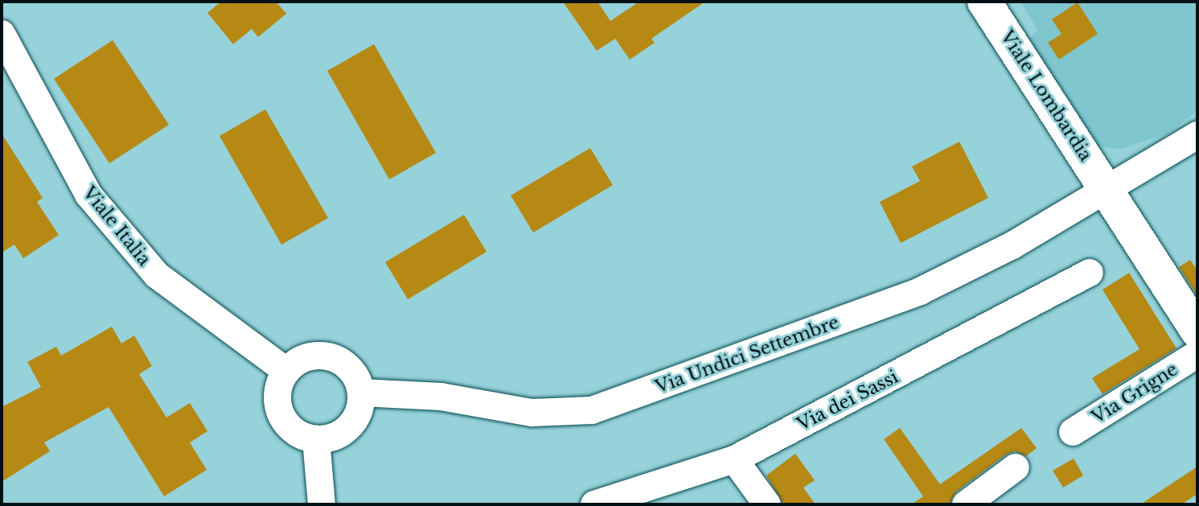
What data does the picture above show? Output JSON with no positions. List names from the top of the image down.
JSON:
{
  "streets": {
    "street": [
      "Viale Lombardia",
      "Viale Italia",
      "Via Undici Settembre",
      "Via Grigne",
      "Via dei Sassi"
    ]
  },
  "crossings": [
    ["Viale Lombardia", "Via Undici Settembre"],
    ["Viale Italia", "Via Undici Settembre"]
  ]
}
